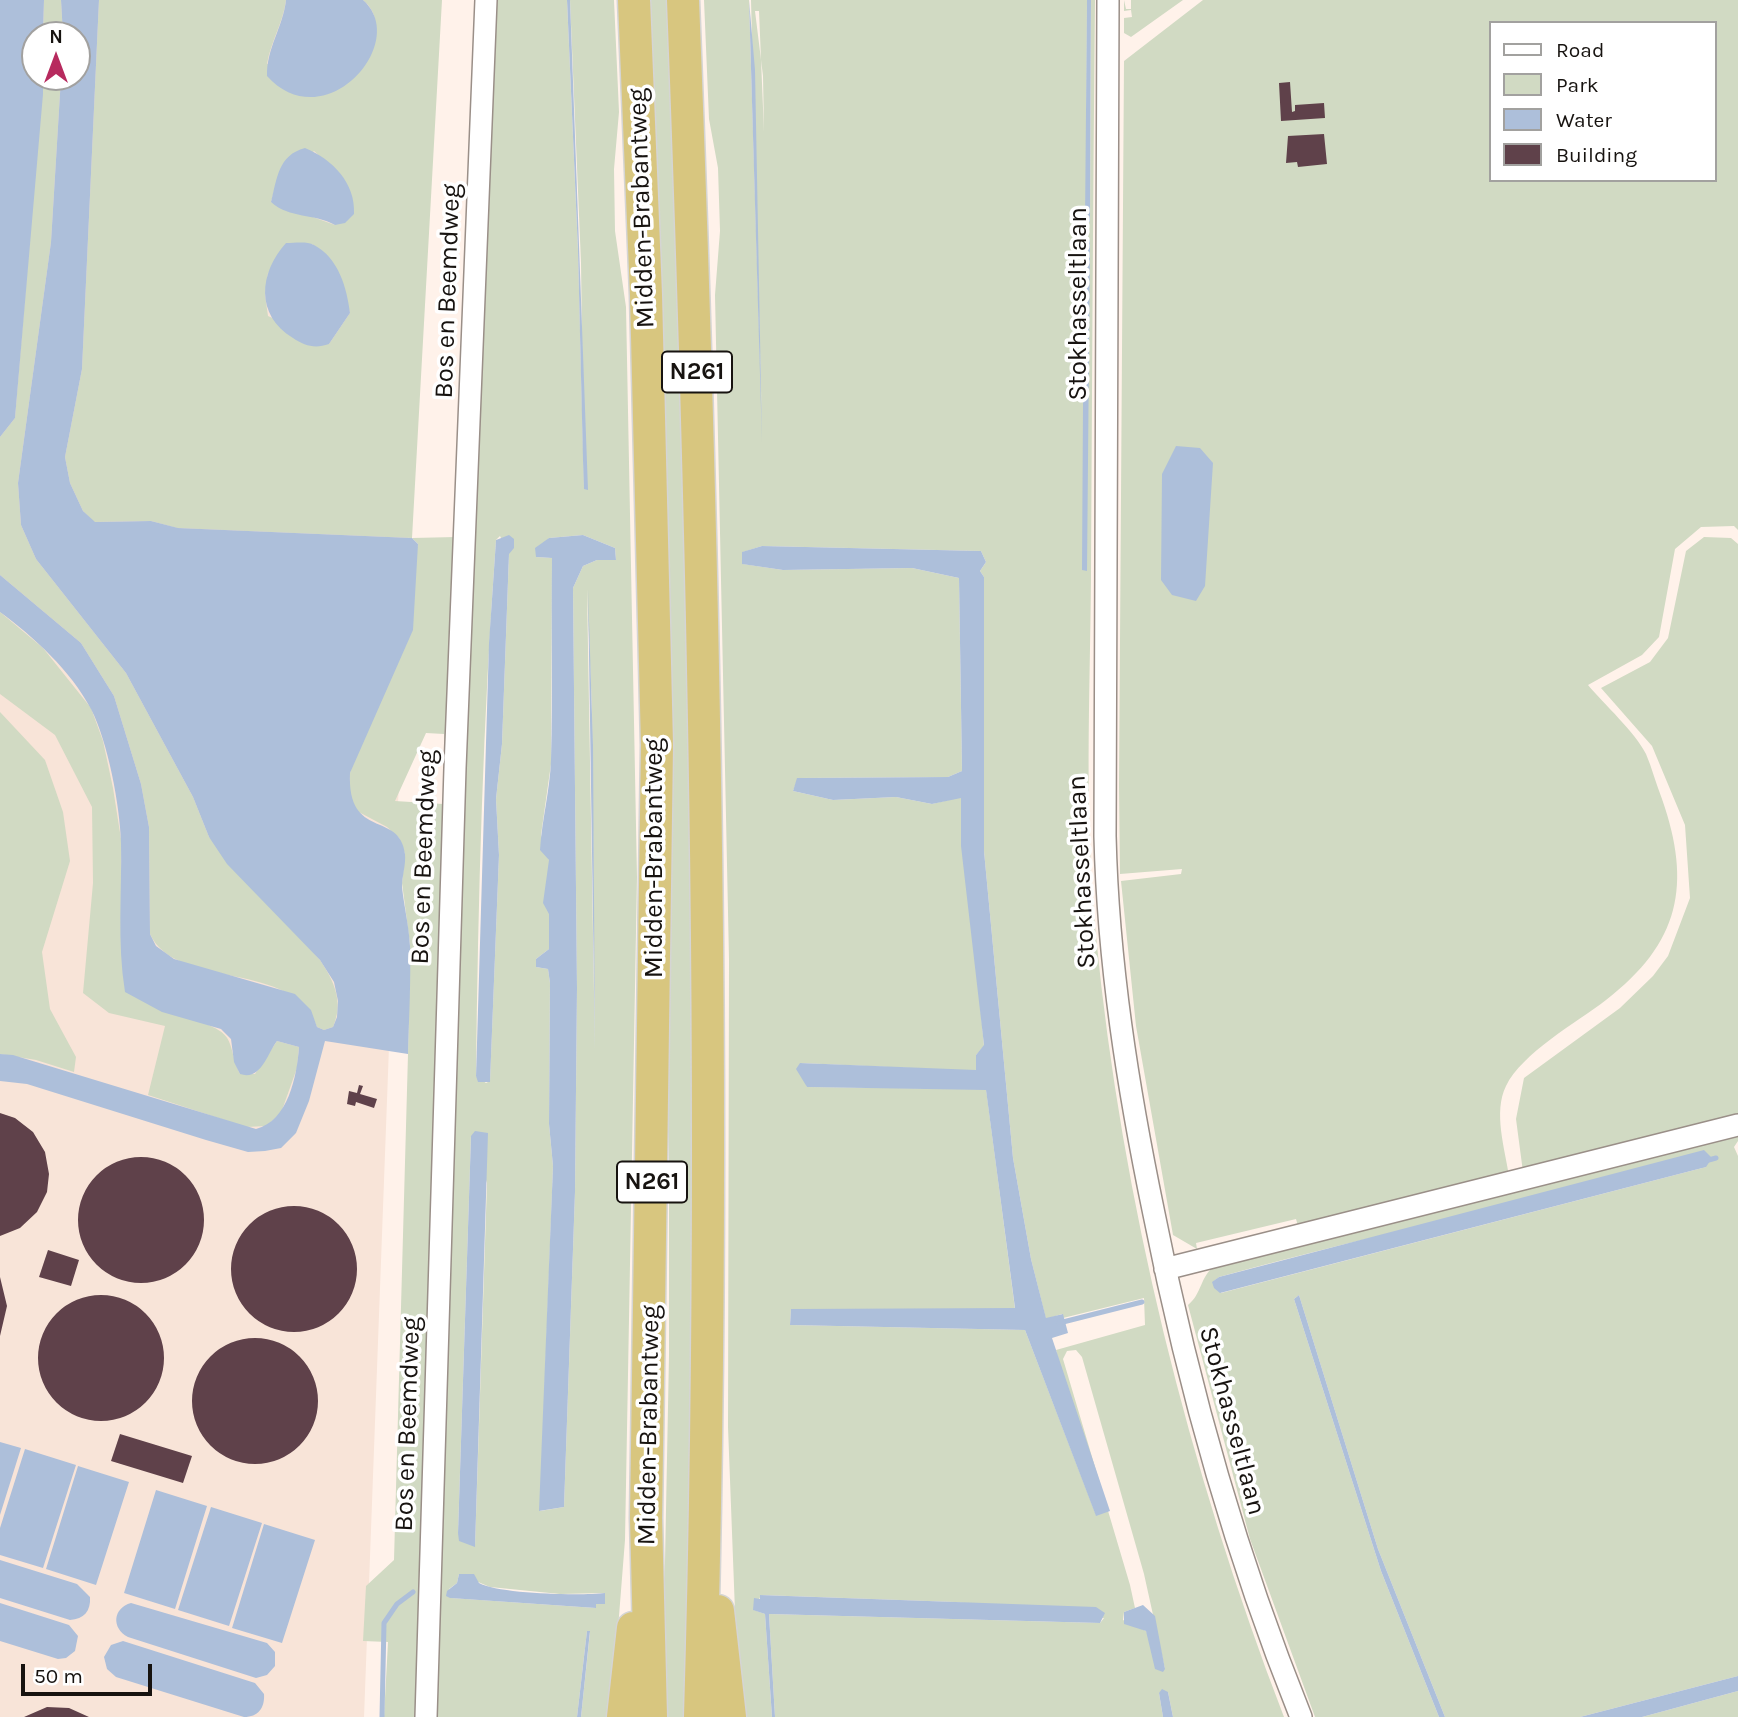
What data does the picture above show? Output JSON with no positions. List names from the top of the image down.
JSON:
{
  "streets": {
    "highway": ["Midden-Brabantweg", "N261"],
    "street": ["Bos en Beemdweg", "Stokhasseltlaan"]
  },
  "crossings": [
    ["Midden-Brabantweg", "N261"]
  ],
  "legend": [
    "Road",
    "Park",
    "Water",
    "Building"
  ],
  "scale_bar": "50 m",
  "north": "top"
}
